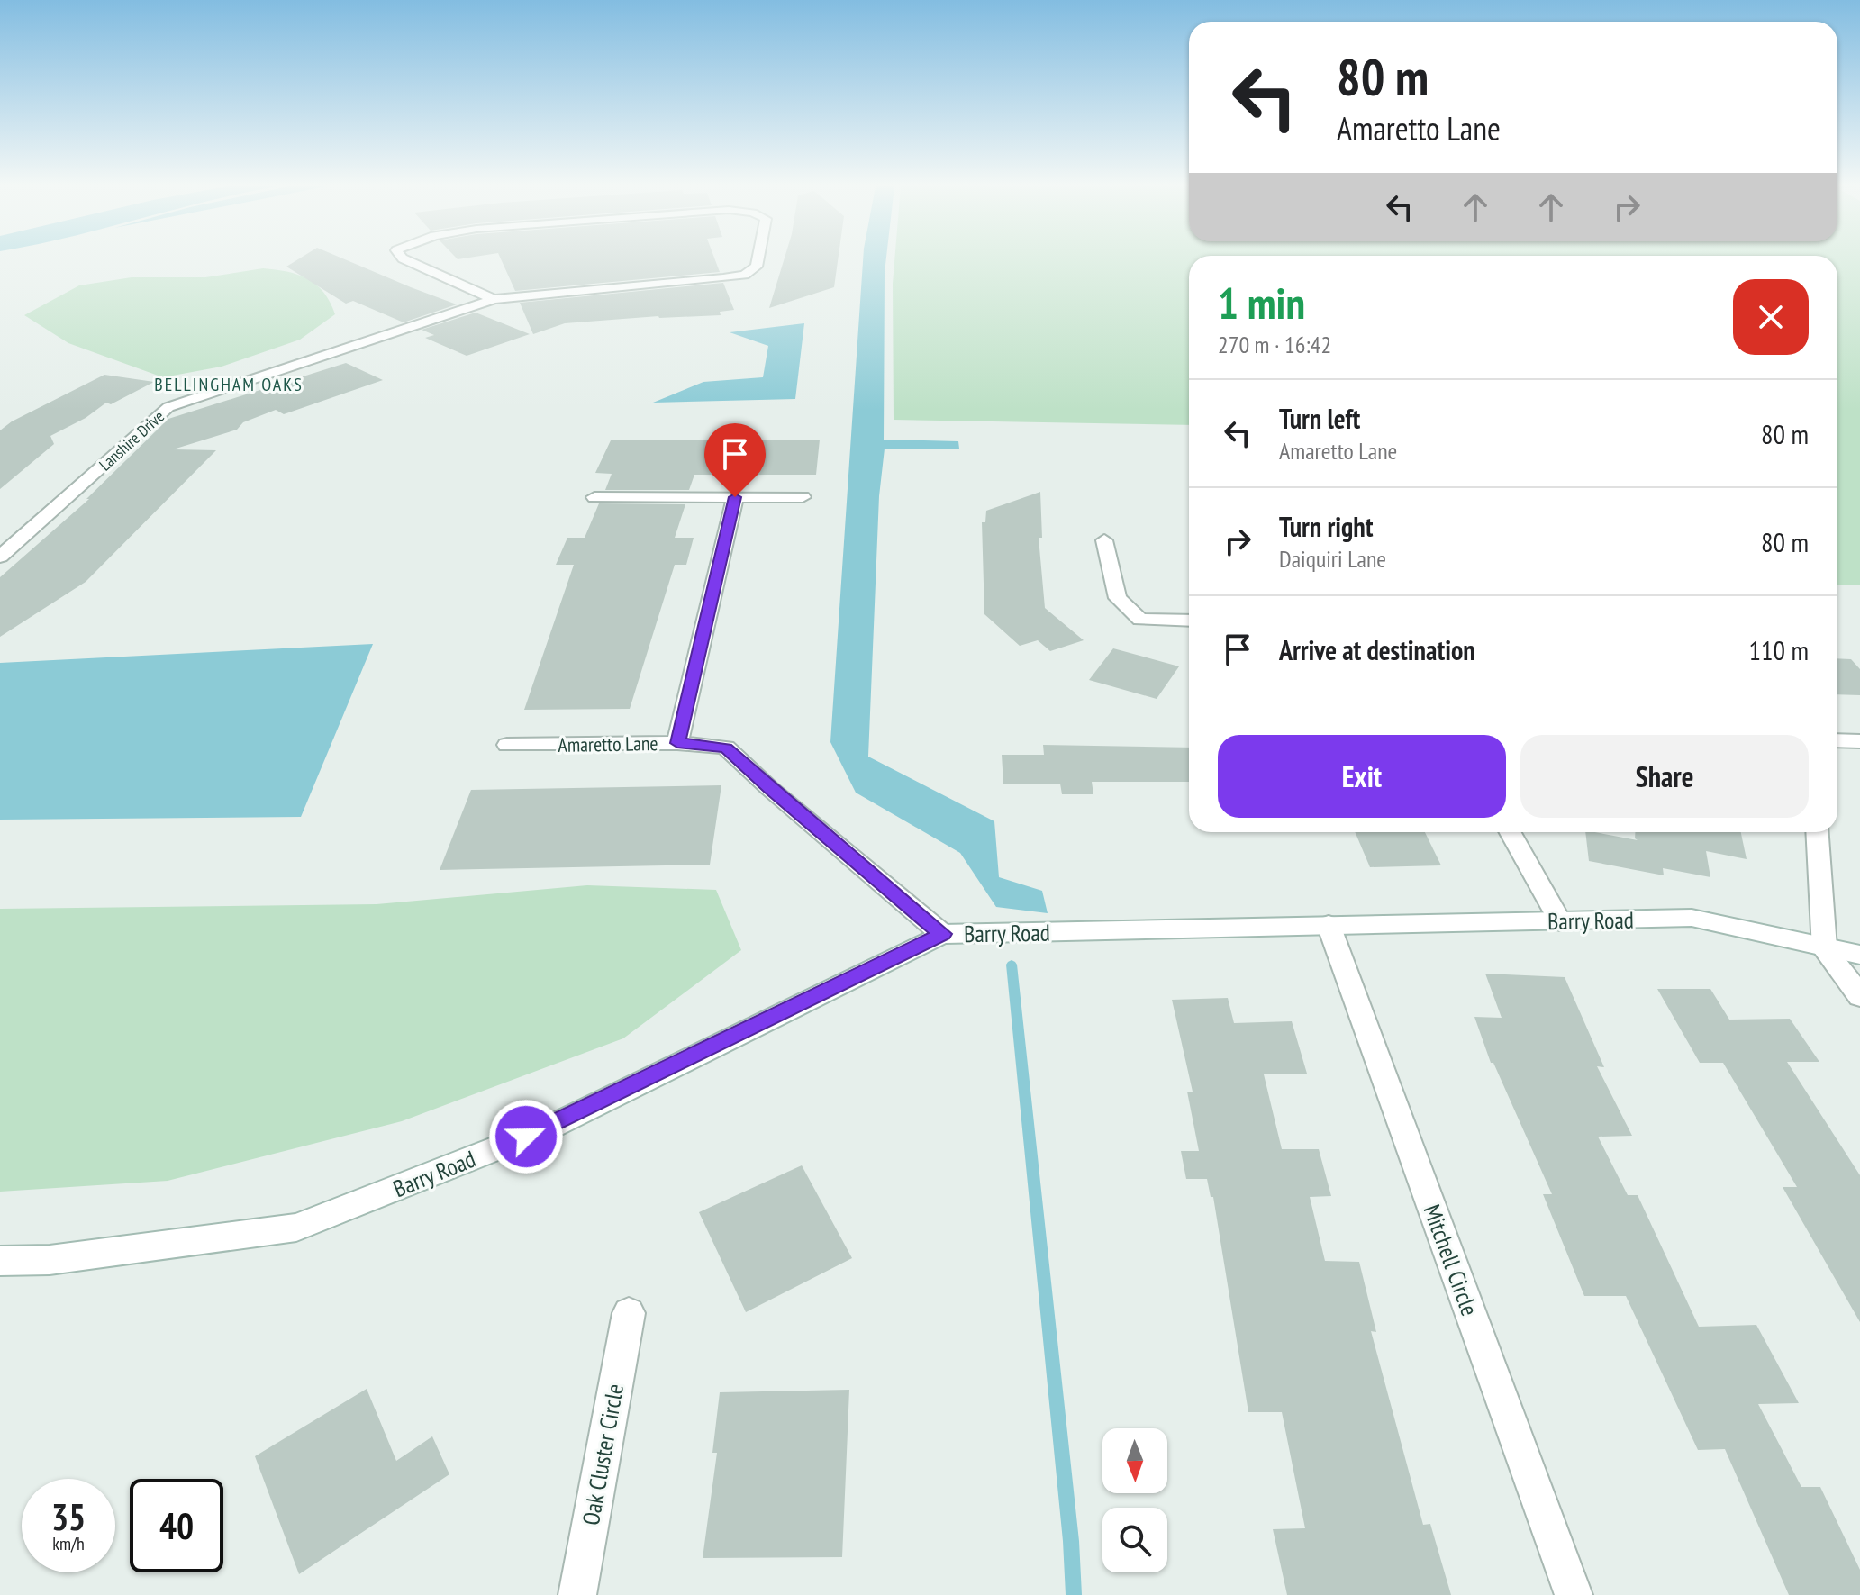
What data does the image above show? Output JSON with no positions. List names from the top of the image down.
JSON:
{
  "streets": {
    "street": [
      "Lanshire Drive",
      "Amaretto Lane",
      "Barry Road",
      "Mitchell Circle",
      "Oak Cluster Circle"
    ]
  },
  "crossings": [
    ["Amaretto Lane", "Barry Road"],
    ["Barry Road", "Mitchell Circle"]
  ],
  "districts": ["BELLINGHAM OAKS"],
  "north": "bottom",
  "page": {
    "turn": ["80 m", "Amaretto Lane"],
    "heading": ["1 min", "270 m · 16:42"],
    "list": [
      {
        "name": "Turn left",
        "note": "Amaretto Lane",
        "value": "80 m"
      },
      {
        "name": "Turn right",
        "note": "Daiquiri Lane",
        "value": "80 m"
      },
      {
        "name": "Arrive at destination",
        "value": "110 m"
      }
    ],
    "buttons": ["Exit", "Share"],
    "speed": "35 km/h",
    "limit": "40"
  }
}
